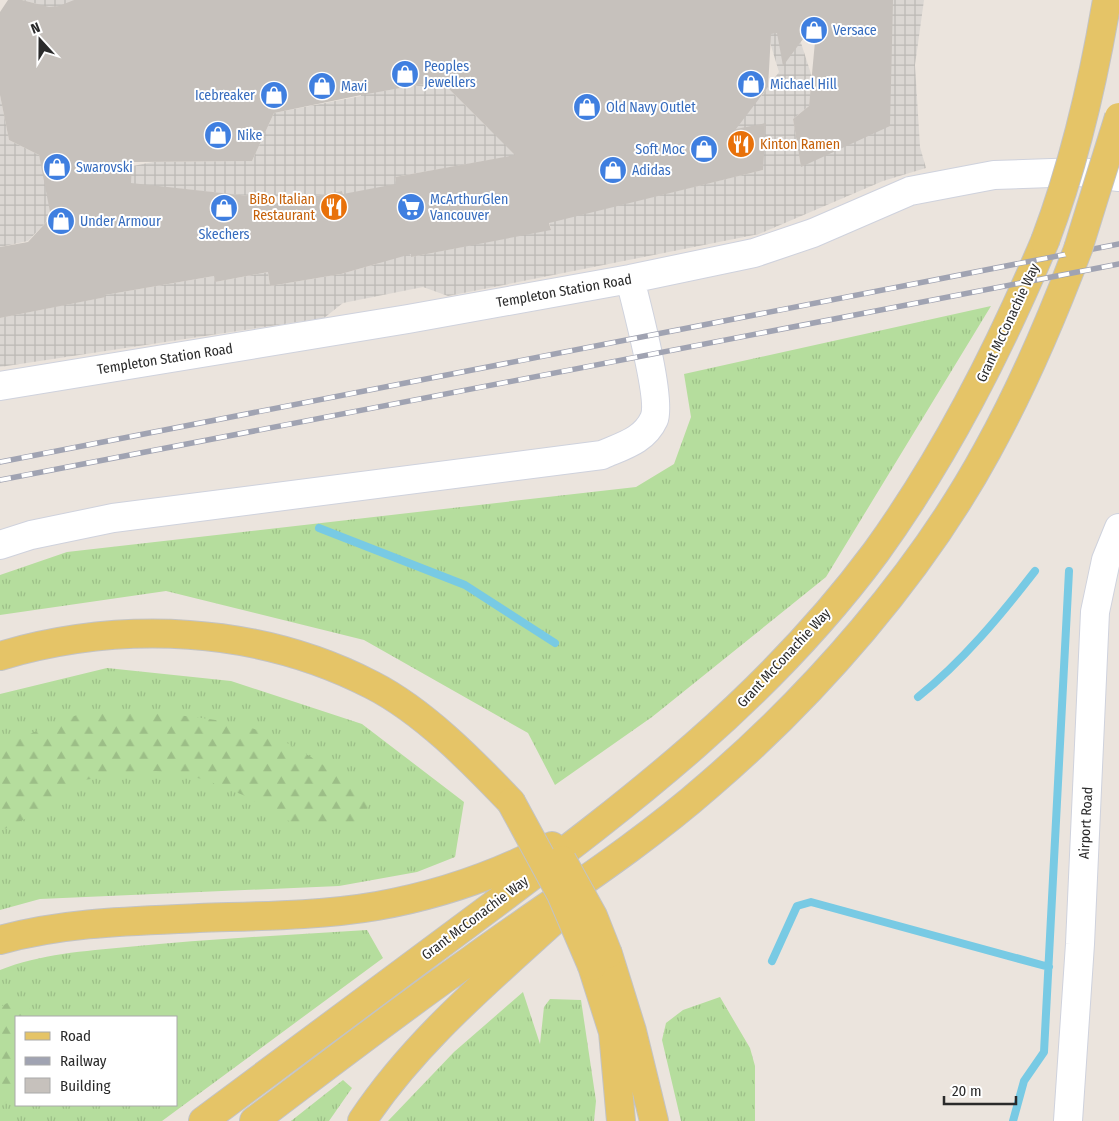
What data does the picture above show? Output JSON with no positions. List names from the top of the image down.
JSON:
{
  "streets": {
    "main road": ["Grant McConachie Way"],
    "street": ["Templeton Station Road", "Airport Road"]
  },
  "places": {
    "shop": [
      "Versace",
      "Peoples Jewellers",
      "Michael Hill",
      "Mavi",
      "Icebreaker",
      "Old Navy Outlet",
      "Nike",
      "Soft Moc",
      "Swarovski",
      "Adidas",
      "Skechers",
      "Under Armour"
    ],
    "restaurant": ["Kinton Ramen", "BiBo Italian Restaurant"],
    "supermarket": ["McArthurGlen Vancouver"]
  },
  "legend": ["Road", "Railway", "Building"],
  "scale_bar": "20 m",
  "north": "top"
}
